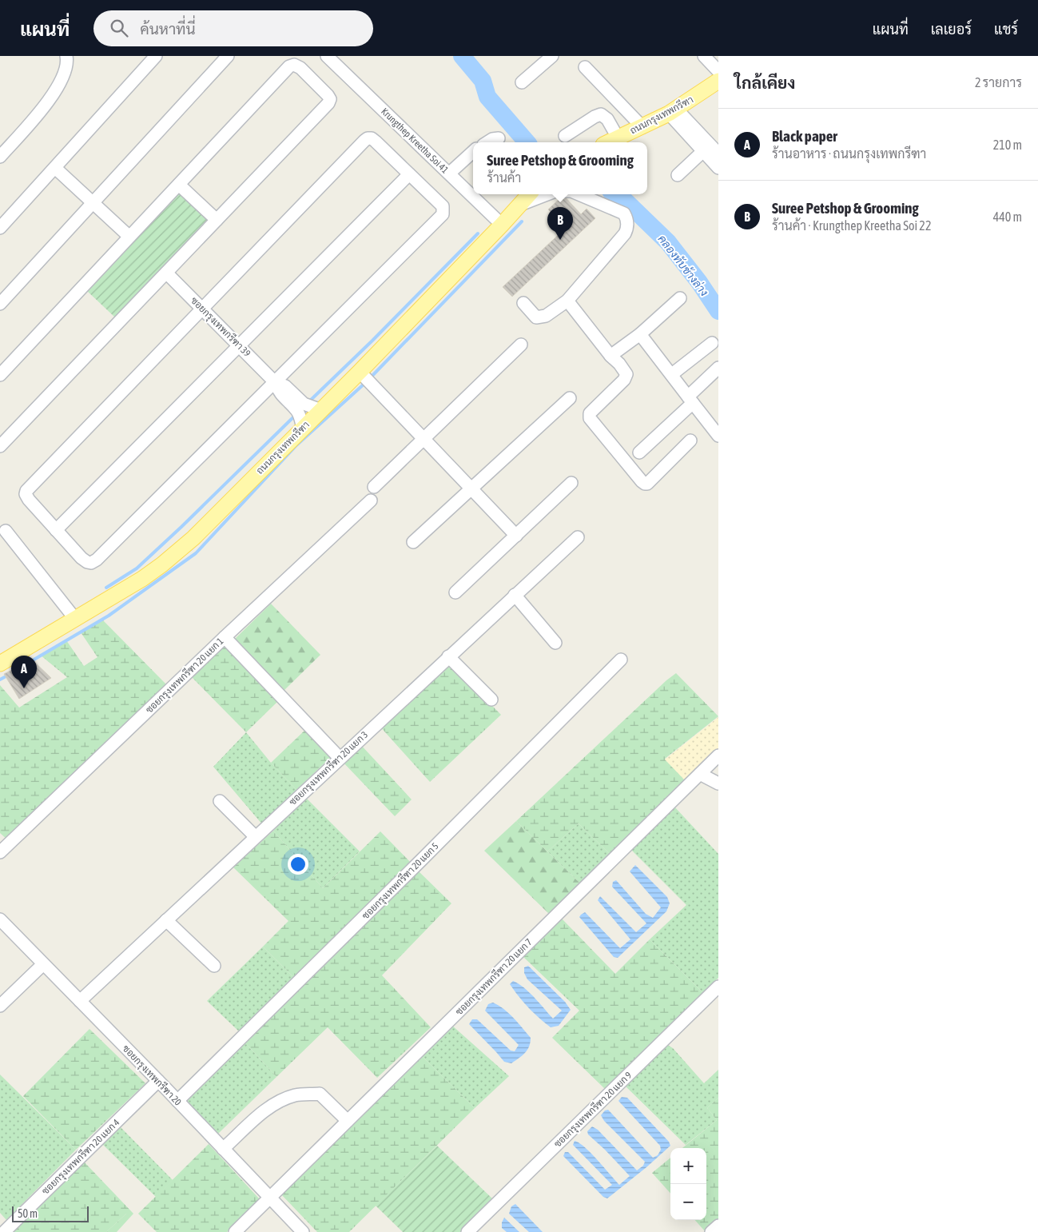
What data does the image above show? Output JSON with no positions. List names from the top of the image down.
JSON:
{
  "streets": {
    "main road": ["ถนนกรุงเทพกรีฑา"],
    "street": [
      "Krungthep Kreetha Soi 41",
      "ซอยกรุงเทพกรีฑา 39",
      "ซอยกรุงเทพกรีฑา 20 แยก 1",
      "ซอยกรุงเทพกรีฑา 20 แยก 3",
      "ซอยกรุงเทพกรีฑา 20 แยก 5",
      "ซอยกรุงเทพกรีฑา 20 แยก 7",
      "ซอยกรุงเทพกรีฑา 20",
      "ซอยกรุงเทพกรีฑา 20 แยก 9",
      "ซอยกรุงเทพกรีฑา 20 แยก 4"
    ]
  },
  "crossings": [
    ["ถนนกรุงเทพกรีฑา", "Krungthep Kreetha Soi 41"],
    ["ถนนกรุงเทพกรีฑา", "ซอยกรุงเทพกรีฑา 39"],
    ["ซอยกรุงเทพกรีฑา 20 แยก 3", "ซอยกรุงเทพกรีฑา 20"],
    ["ซอยกรุงเทพกรีฑา 20 แยก 5", "ซอยกรุงเทพกรีฑา 20"],
    ["ซอยกรุงเทพกรีฑา 20 แยก 7", "ซอยกรุงเทพกรีฑา 20"],
    ["ซอยกรุงเทพกรีฑา 20", "ซอยกรุงเทพกรีฑา 20 แยก 4"]
  ],
  "water": ["คลองทับช้างล่าง"],
  "scale_bar": "50 m",
  "page": {
    "header": "แผนที่",
    "search": "ค้นหาที่นี่",
    "nav": ["แผนที่", "เลเยอร์", "แชร์"],
    "heading": ["ใกล้เคียง", "2 รายการ"],
    "list": [
      {
        "mark": "A",
        "name": "Black paper",
        "note": "ร้านอาหาร · ถนนกรุงเทพกรีฑา",
        "value": "210 m"
      },
      {
        "mark": "B",
        "name": "Suree Petshop & Grooming",
        "note": "ร้านค้า · Krungthep Kreetha Soi 22",
        "value": "440 m"
      }
    ],
    "popup": ["Suree Petshop & Grooming", "ร้านค้า"],
    "pins": ["B", "A"],
    "map_buttons": ["+", "−"],
    "scale": "50 m"
  }
}
